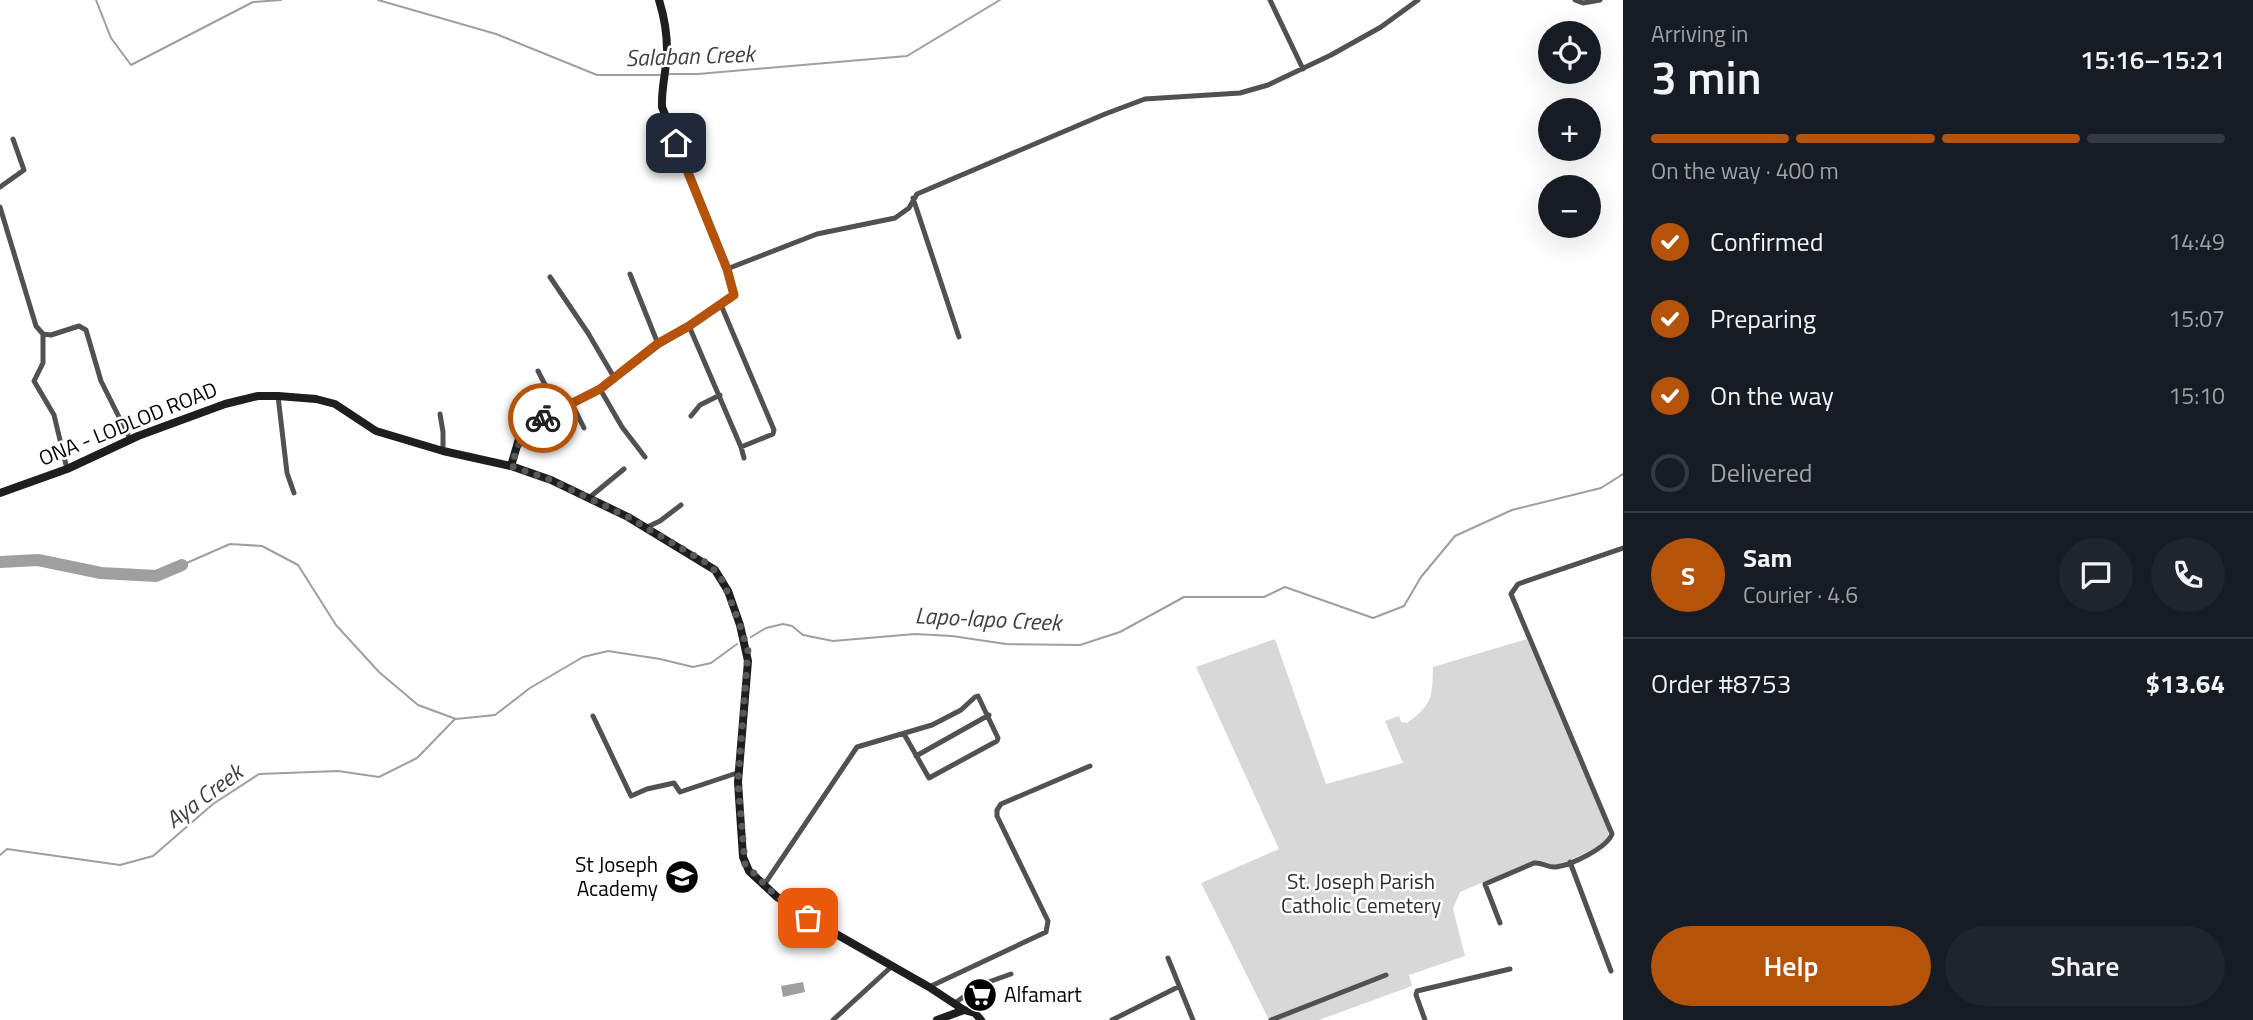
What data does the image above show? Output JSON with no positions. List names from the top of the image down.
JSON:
{
  "streets": {
    "main road": ["ONA - LODLOD ROAD"]
  },
  "water": ["Salaban Creek", "Lapo-lapo Creek", "Aya Creek"],
  "parks": ["St. Joseph Parish Catholic Cemetery"],
  "places": {
    "school or university": ["St Joseph Academy"],
    "supermarket": ["Alfamart"]
  },
  "page": {
    "heading": ["3 min", "Arriving in", "15:16–15:21"],
    "panel": [
      "Sam",
      "Courier · 4.6",
      "Order #8753",
      "$13.64"
    ],
    "map_buttons": ["+", "−"],
    "bar": "On the way · 400 m",
    "list": [
      ["Confirmed", "14:49"],
      ["Preparing", "15:07"],
      ["On the way", "15:10"],
      "Delivered"
    ],
    "round": "S",
    "buttons": ["Help", "Share"]
  }
}
